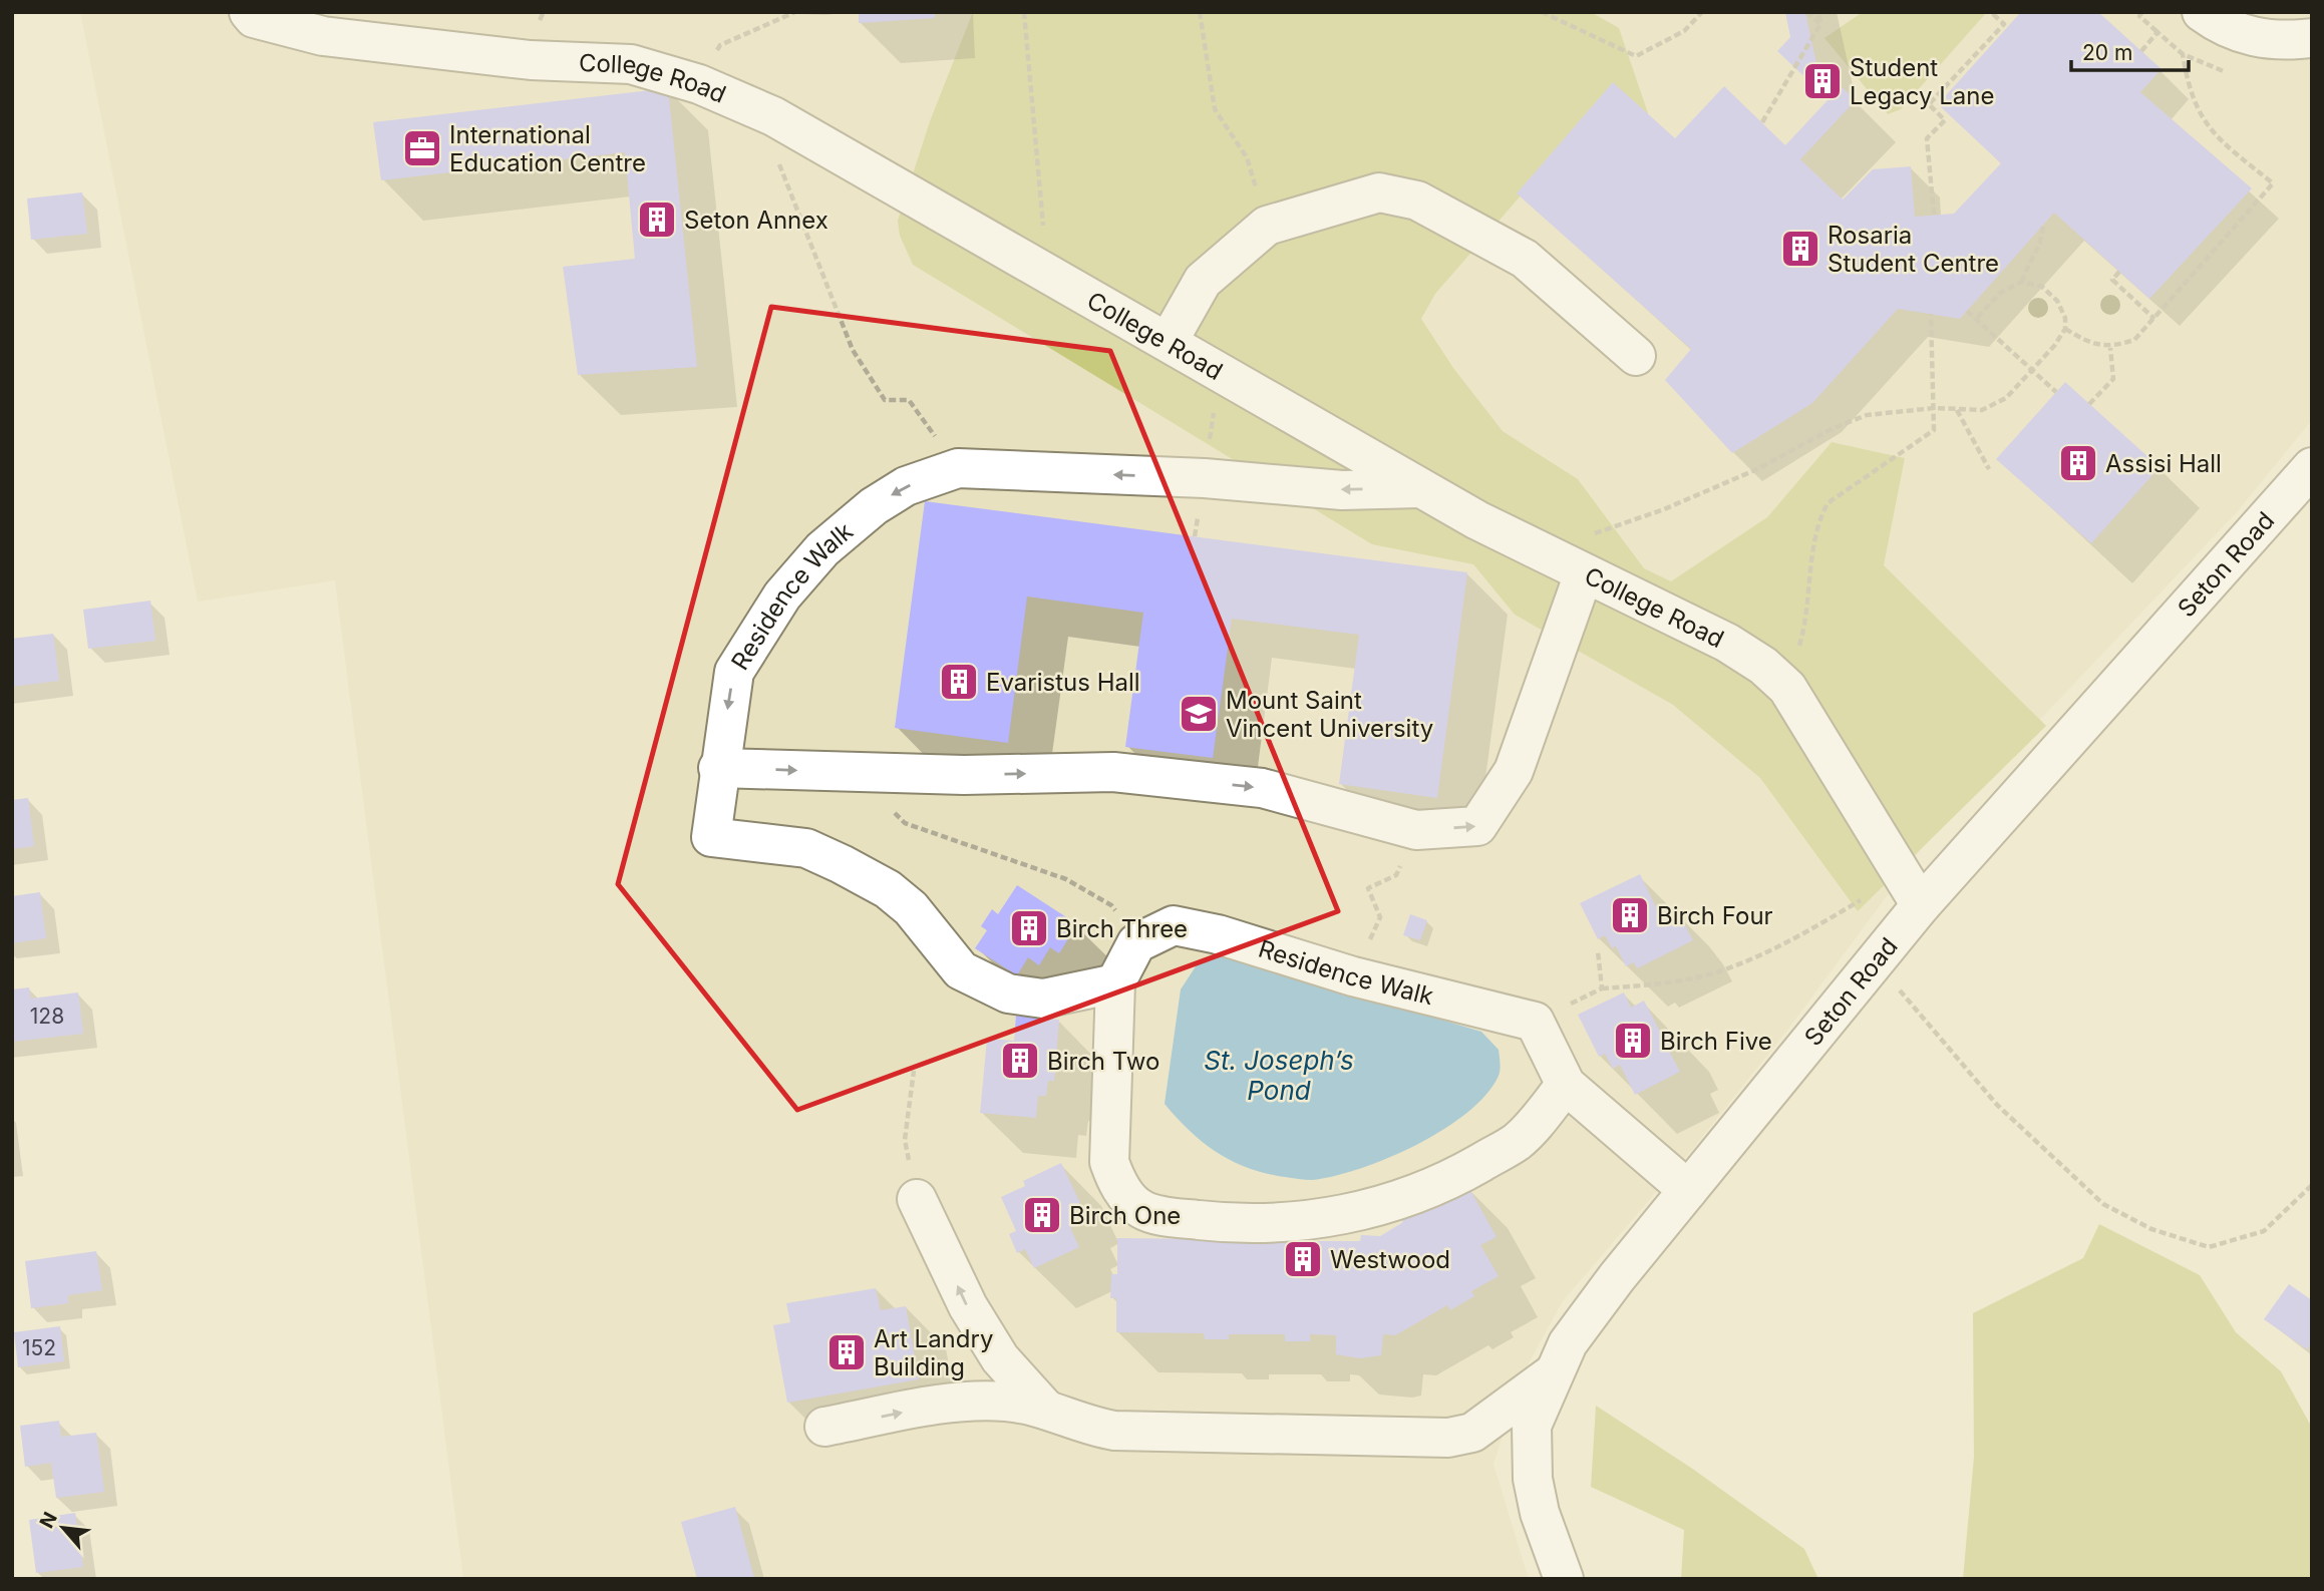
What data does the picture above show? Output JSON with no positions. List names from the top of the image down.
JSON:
{
  "streets": {
    "street": ["College Road", "Seton Road", "Residence Walk"]
  },
  "crossings": [
    ["College Road", "Seton Road"],
    ["College Road", "Residence Walk"]
  ],
  "one_way": ["Residence Walk"],
  "water": ["St. Joseph’s Pond"],
  "places": {
    "building": [
      "Student Legacy Lane",
      "Seton Annex",
      "Rosaria Student Centre",
      "Assisi Hall",
      "Evaristus Hall",
      "Birch Four",
      "Birch Three",
      "Birch Five",
      "Birch Two",
      "Birch One",
      "Westwood",
      "Art Landry Building"
    ],
    "office": ["International Education Centre"],
    "school or university": ["Mount Saint Vincent University"]
  },
  "house_numbers": ["128", "152"],
  "scale_bar": "20 m",
  "north": "top left"
}
